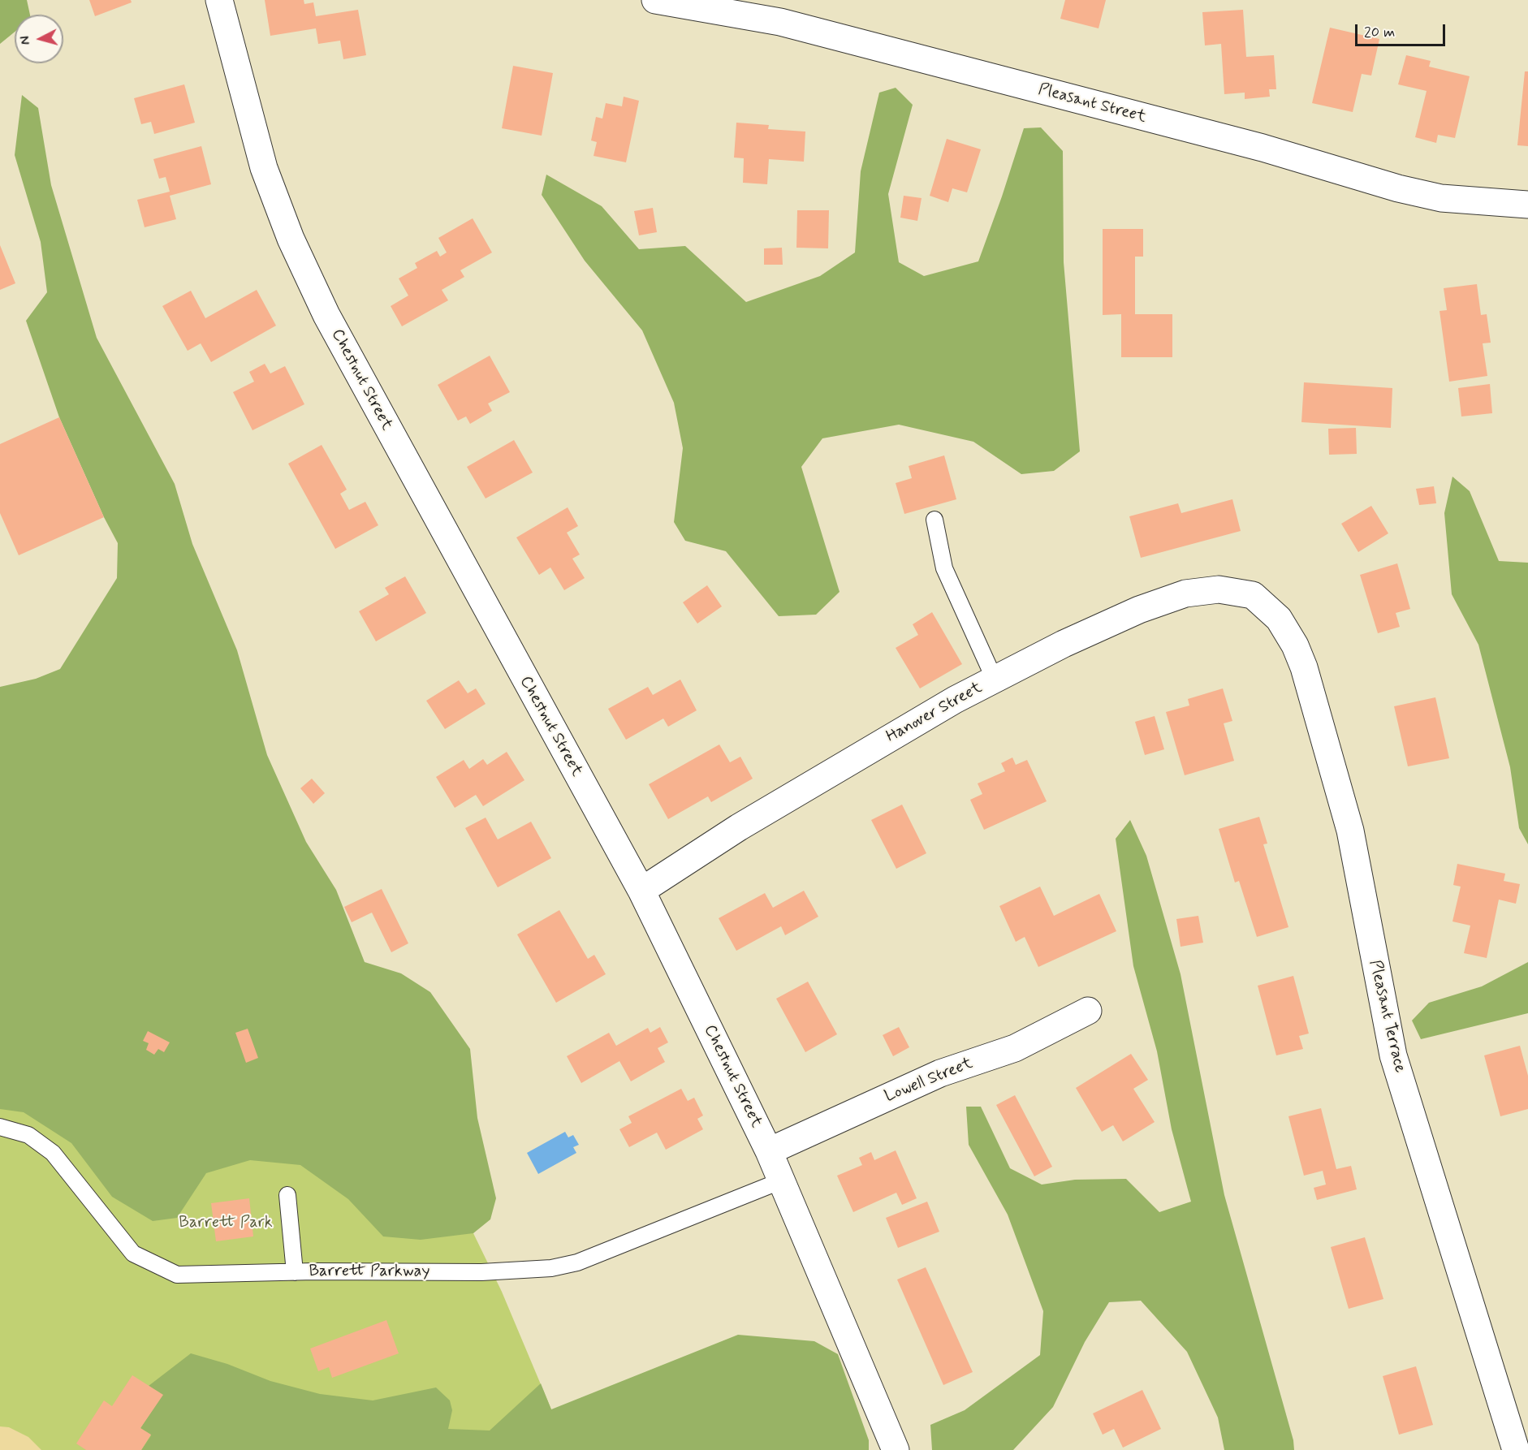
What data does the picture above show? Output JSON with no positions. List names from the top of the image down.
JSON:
{
  "streets": {
    "street": [
      "Pleasant Street",
      "Chestnut Street",
      "Hanover Street",
      "Pleasant Terrace",
      "Lowell Street"
    ],
    "lane": ["Barrett Parkway"]
  },
  "crossings": [
    ["Chestnut Street", "Hanover Street"],
    ["Chestnut Street", "Lowell Street"],
    ["Chestnut Street", "Barrett Parkway"],
    ["Hanover Street", "Pleasant Terrace"]
  ],
  "parks": ["Barrett Park"],
  "scale_bar": "20 m",
  "north": "left"
}
